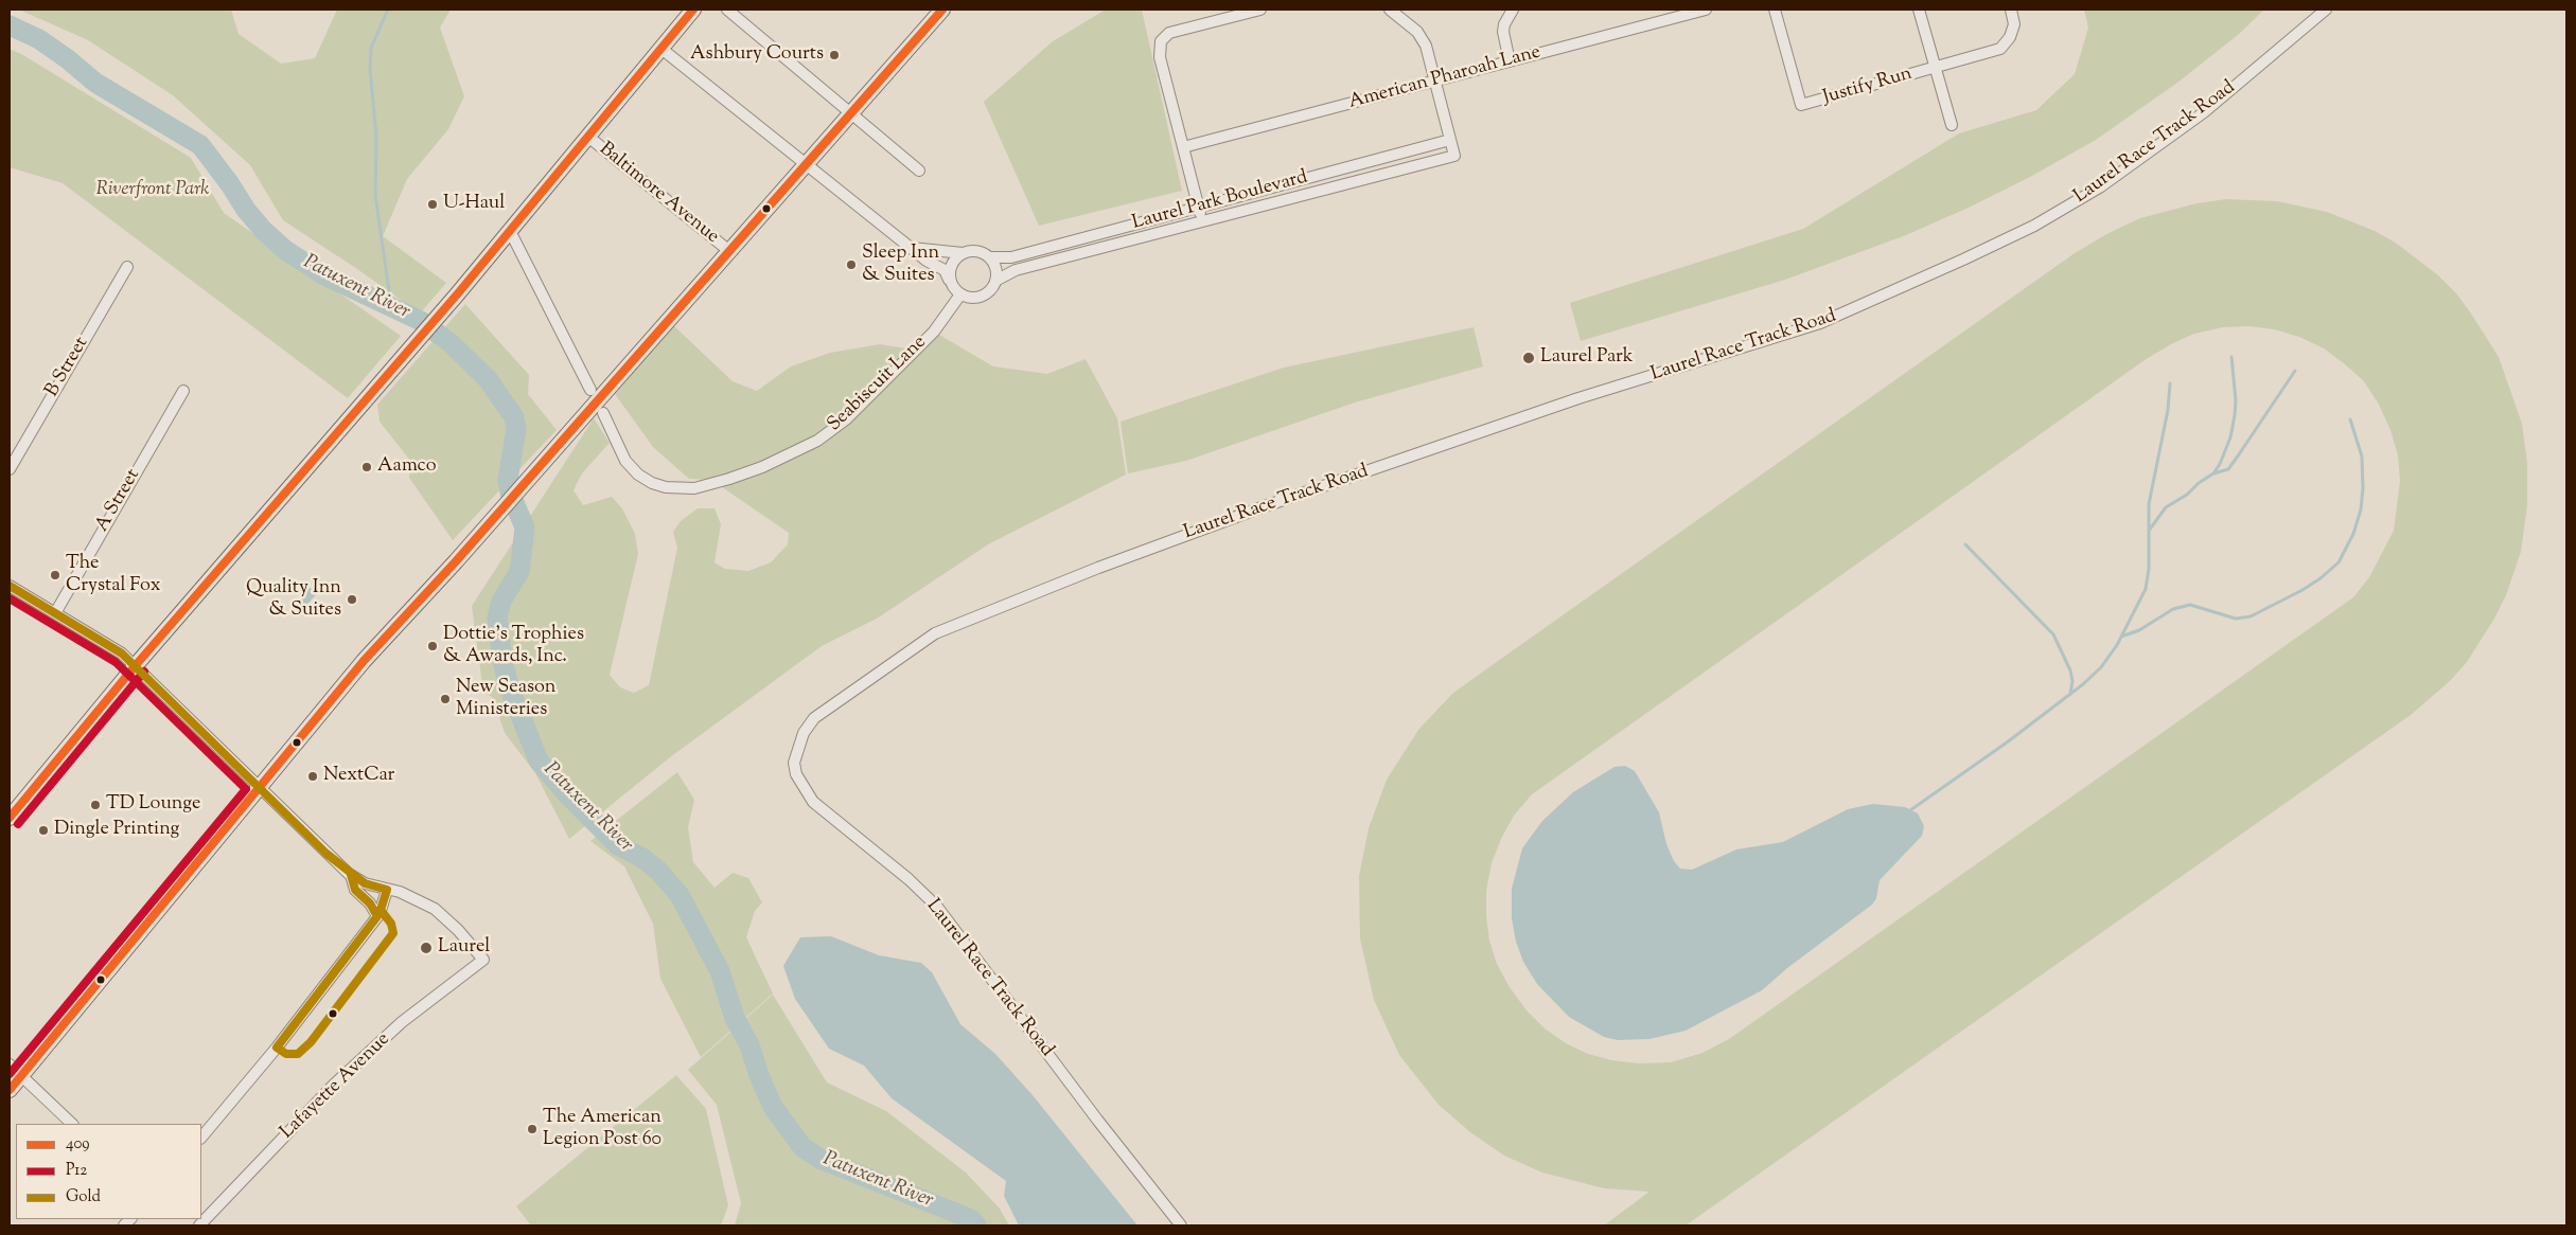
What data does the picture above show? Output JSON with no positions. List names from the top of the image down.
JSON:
{
  "streets": {
    "street": [
      "American Pharoah Lane",
      "Justify Run",
      "Laurel Race Track Road",
      "Baltimore Avenue",
      "Laurel Park Boulevard",
      "B Street",
      "Seabiscuit Lane",
      "A Street",
      "Lafayette Avenue"
    ]
  },
  "crossings": [
    ["Laurel Park Boulevard", "Seabiscuit Lane"]
  ],
  "water": ["Patuxent River"],
  "parks": ["Riverfront Park"],
  "places": [
    "Ashbury Courts",
    "U-Haul",
    "Sleep Inn & Suites",
    "Laurel Park",
    "Aamco",
    "The Crystal Fox",
    "Quality Inn & Suites",
    "Dottie’s Trophies & Awards, Inc.",
    "New Season Ministeries",
    "NextCar",
    "TD Lounge",
    "Dingle Printing",
    "Laurel",
    "The American Legion Post 60"
  ],
  "lines": ["transit line 409", "transit line Gold", "transit line P12"],
  "legend": ["409", "P12", "Gold"]
}
